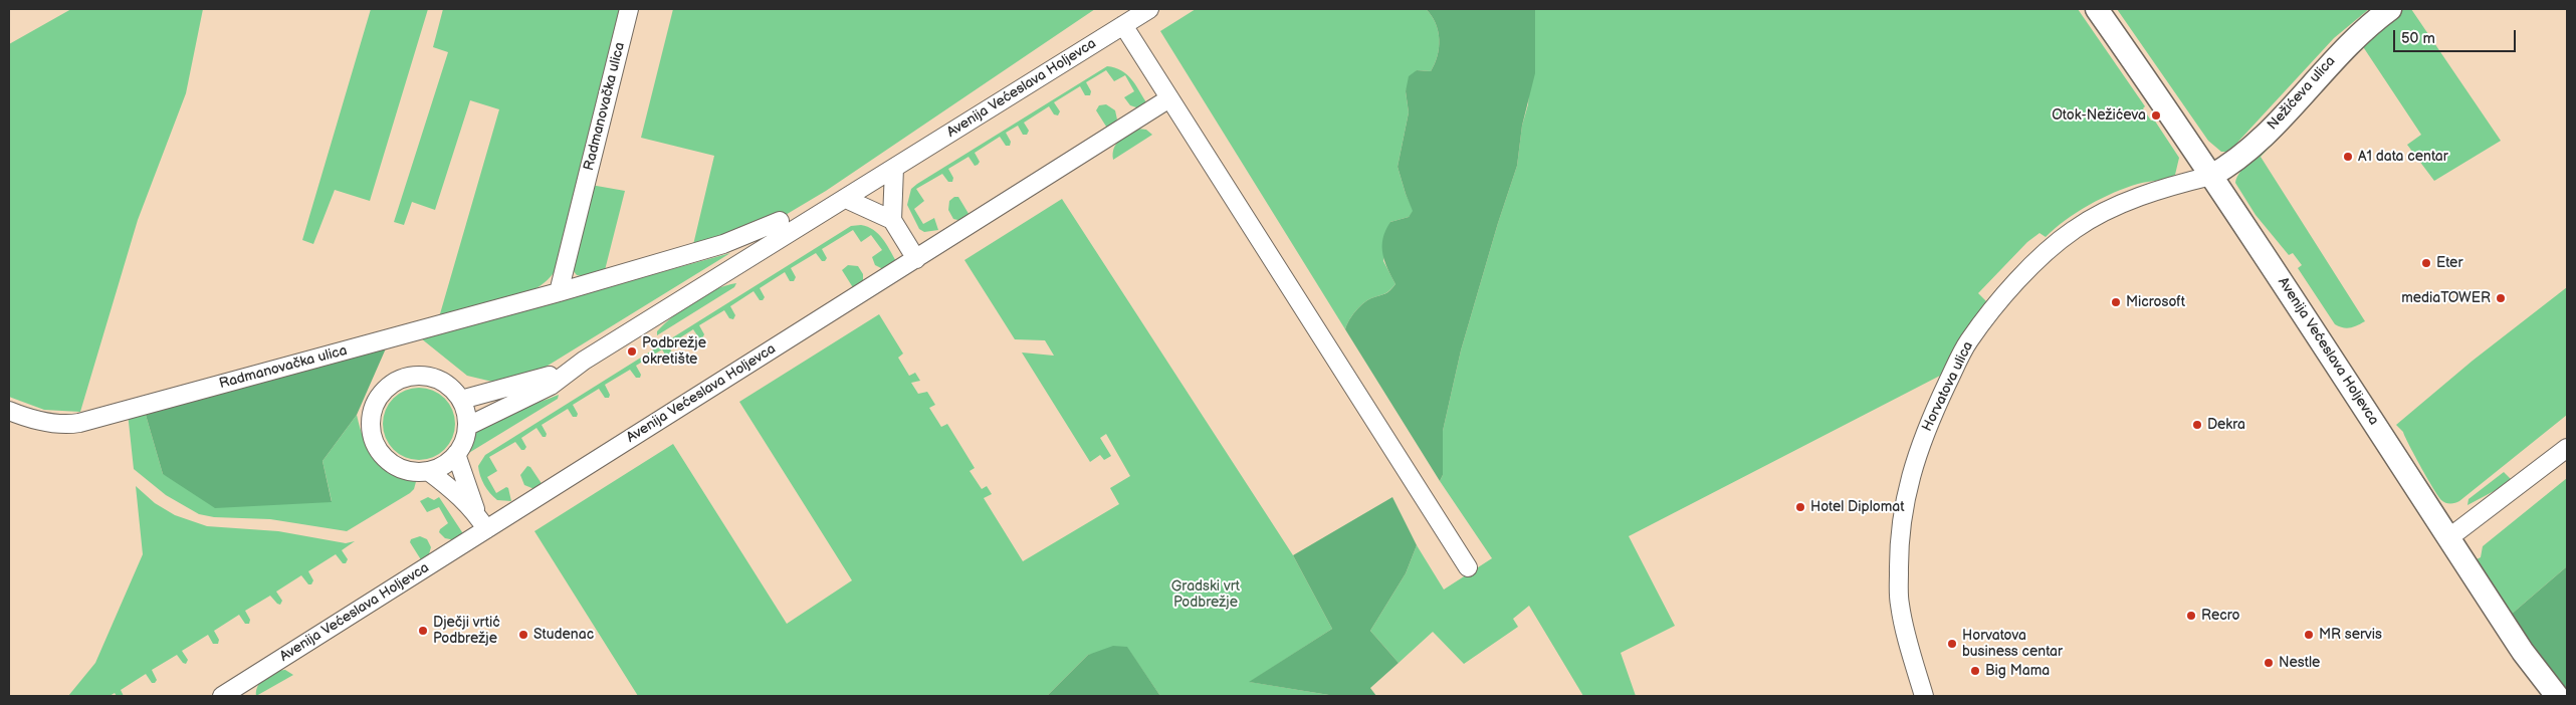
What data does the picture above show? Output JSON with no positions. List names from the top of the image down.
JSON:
{
  "streets": {
    "street": [
      "Avenija Većeslava Holjevca",
      "Nežićeva ulica",
      "Radmanovačka ulica",
      "Horvatova ulica"
    ]
  },
  "crossings": [
    ["Avenija Većeslava Holjevca", "Nežićeva ulica"],
    ["Avenija Većeslava Holjevca", "Horvatova ulica"],
    ["Nežićeva ulica", "Horvatova ulica"]
  ],
  "parks": ["Gradski vrt Podbrežje"],
  "places": [
    "Otok-Nežićeva",
    "A1 data centar",
    "Eter",
    "mediaTOWER",
    "Microsoft",
    "Podbrežje okretište",
    "Dekra",
    "Hotel Diplomat",
    "Recro",
    "Dječji vrtić Podbrežje",
    "Studenac",
    "MR servis",
    "Horvatova business centar",
    "Nestle",
    "Big Mama"
  ],
  "scale_bar": "50 m"
}
